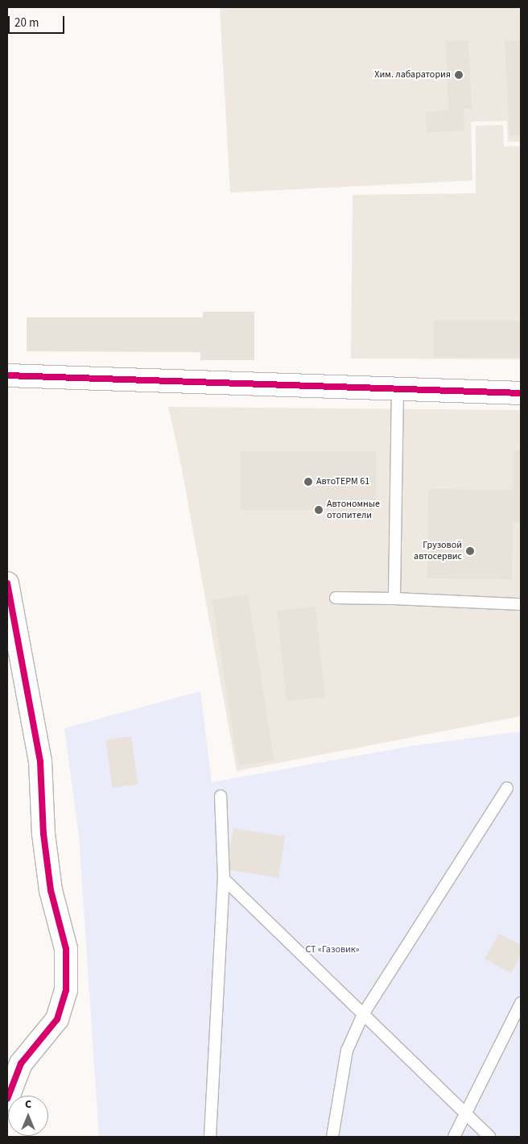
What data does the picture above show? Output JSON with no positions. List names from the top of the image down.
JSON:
{
  "parks": ["СТ «Газовик»"],
  "places": [
    "Хим. лабаратория",
    "АвтоТЕРМ 61",
    "Автономные отопители",
    "Грузовой автосервис"
  ],
  "scale_bar": "20 m",
  "north": "top"
}
